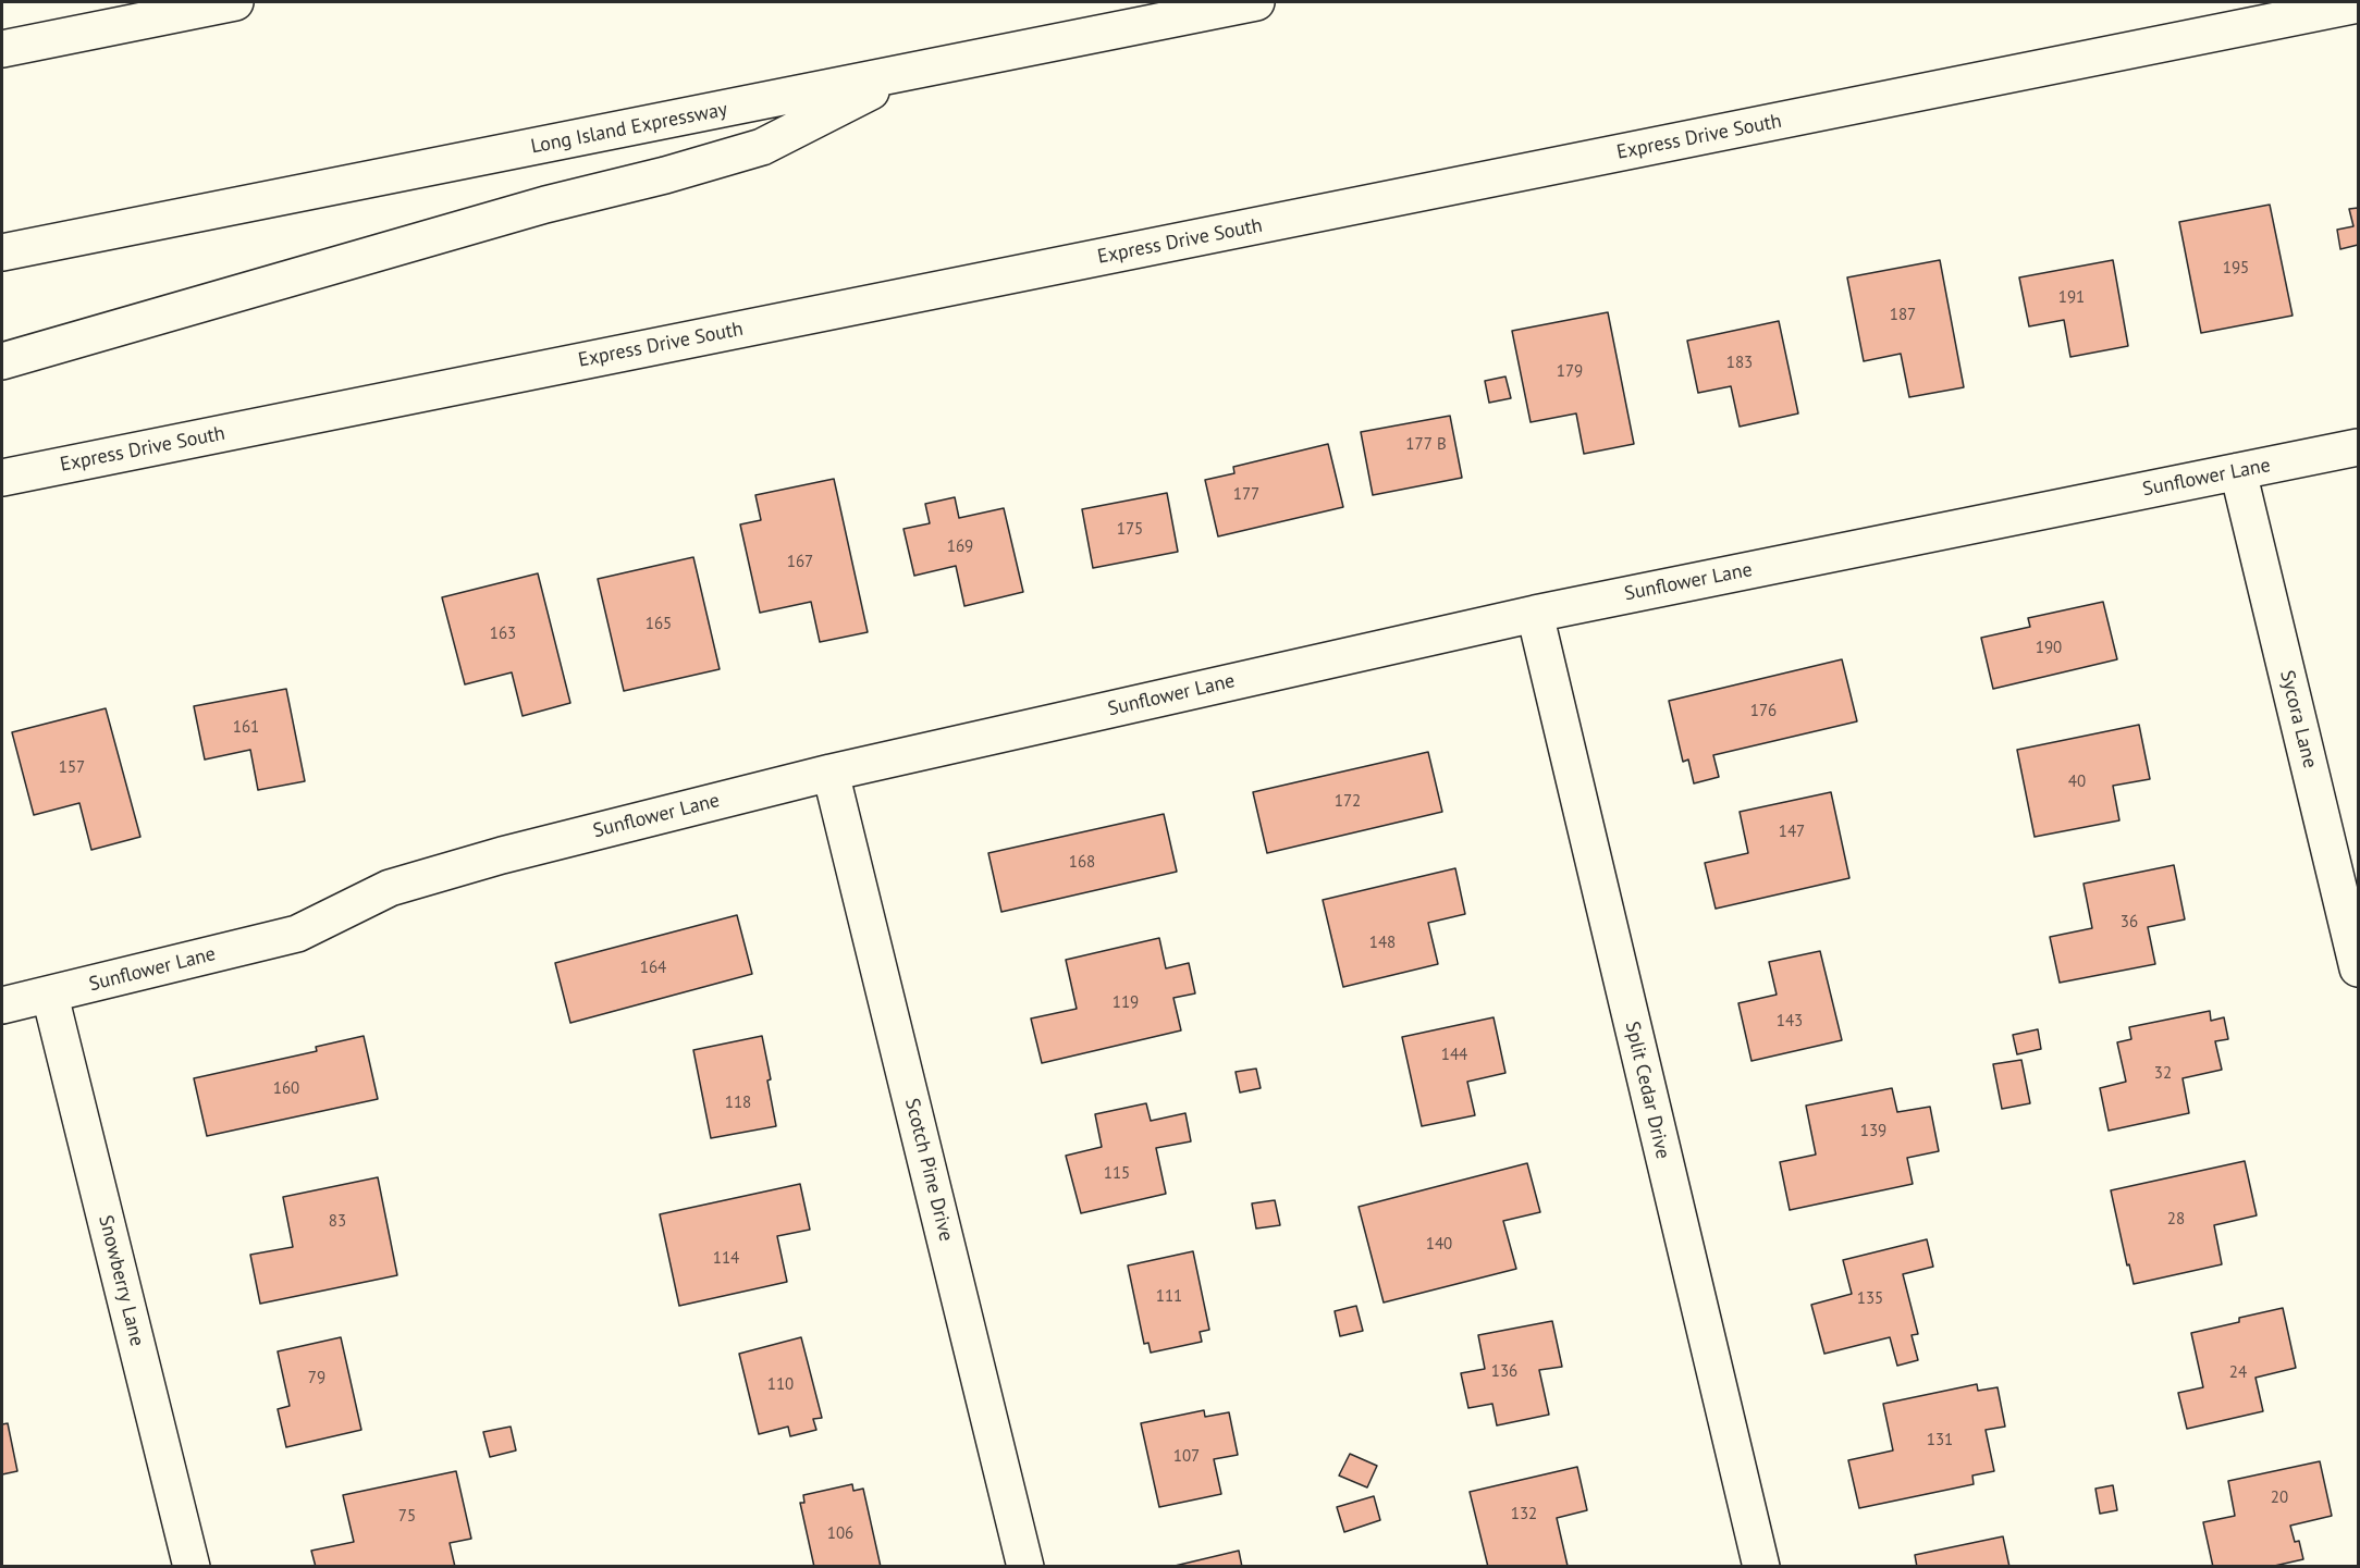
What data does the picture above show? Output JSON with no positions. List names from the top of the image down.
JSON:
{
  "streets": {
    "main road": [
      "Long Island Expressway",
      "Express Drive South",
      "Sunflower Lane",
      "Sycora Lane",
      "Split Cedar Drive",
      "Scotch Pine Drive",
      "Snowberry Lane"
    ]
  },
  "crossings": [
    ["Sunflower Lane", "Sycora Lane"],
    ["Sunflower Lane", "Split Cedar Drive"],
    ["Sunflower Lane", "Scotch Pine Drive"],
    ["Sunflower Lane", "Snowberry Lane"]
  ],
  "house_numbers": [
    "195",
    "191",
    "187",
    "183",
    "179",
    "177 B",
    "177",
    "175",
    "169",
    "167",
    "165",
    "163",
    "190",
    "176",
    "161",
    "157",
    "40",
    "172",
    "147",
    "168",
    "36",
    "148",
    "164",
    "119",
    "143",
    "144",
    "32",
    "160",
    "118",
    "139",
    "115",
    "28",
    "83",
    "140",
    "114",
    "111",
    "135",
    "136",
    "24",
    "79",
    "110",
    "131",
    "107",
    "20",
    "132",
    "75",
    "106"
  ]
}
